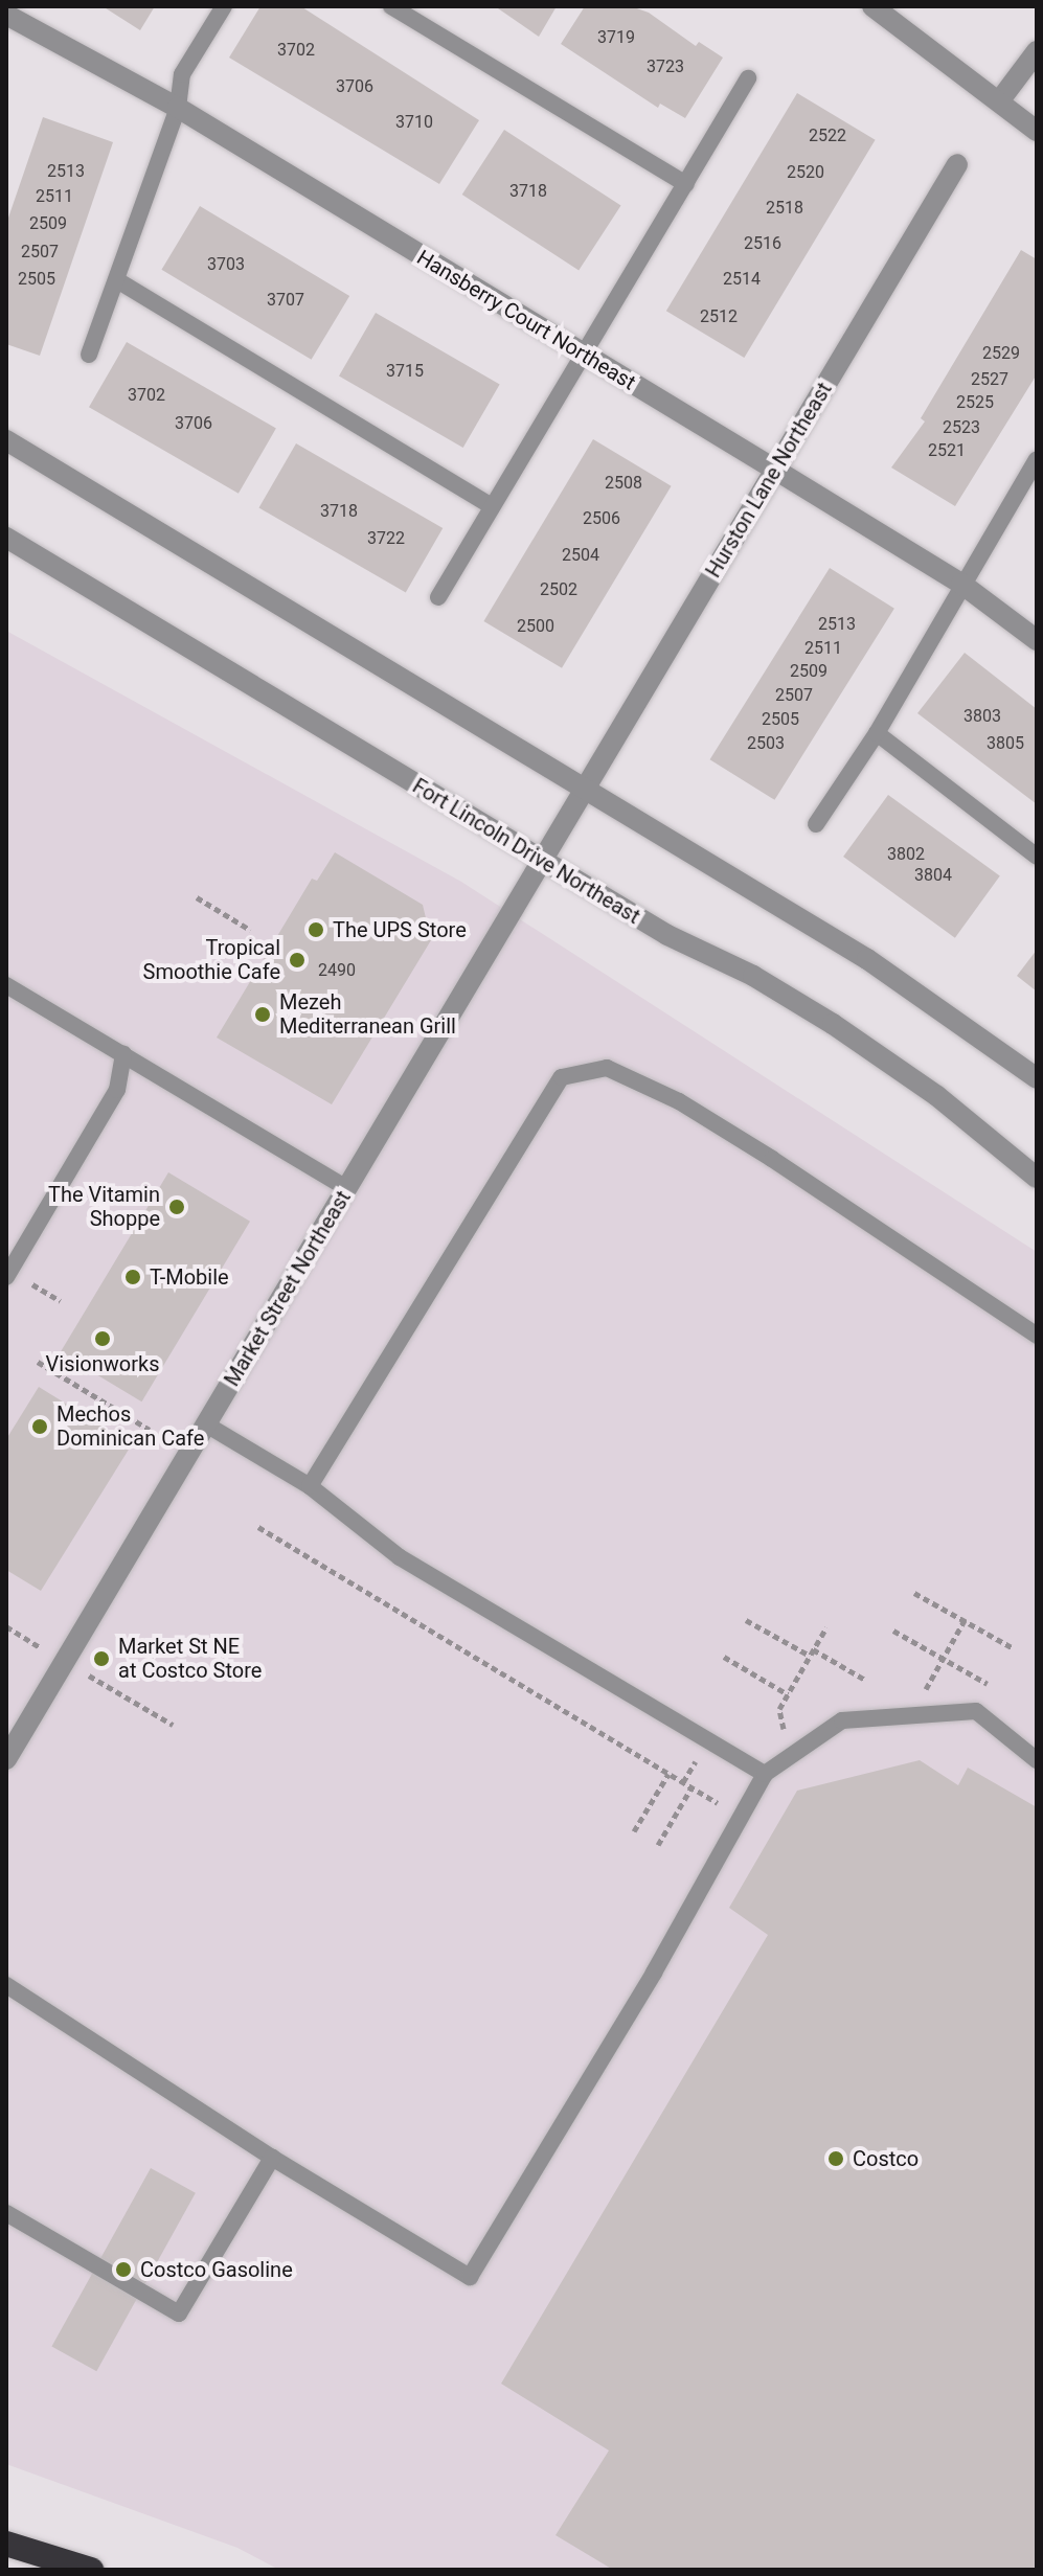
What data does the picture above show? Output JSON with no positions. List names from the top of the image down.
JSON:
{
  "streets": {
    "street": [
      "Hansberry Court Northeast",
      "Hurston Lane Northeast",
      "Fort Lincoln Drive Northeast",
      "Market Street Northeast"
    ]
  },
  "crossings": [
    ["Hansberry Court Northeast", "Hurston Lane Northeast"],
    ["Hurston Lane Northeast", "Fort Lincoln Drive Northeast"],
    ["Hurston Lane Northeast", "Market Street Northeast"],
    ["Fort Lincoln Drive Northeast", "Market Street Northeast"]
  ],
  "places": [
    "The UPS Store",
    "Tropical Smoothie Cafe",
    "Mezeh Mediterranean Grill",
    "The Vitamin Shoppe",
    "T-Mobile",
    "Visionworks",
    "Mechos Dominican Cafe",
    "Market St NE at Costco Store",
    "Costco",
    "Costco Gasoline"
  ],
  "house_numbers": [
    "3719",
    "3702",
    "3723",
    "3706",
    "3710",
    "2522",
    "2513",
    "2520",
    "3718",
    "2511",
    "2518",
    "2509",
    "2516",
    "2507",
    "3703",
    "2505",
    "2514",
    "3707",
    "2512",
    "2529",
    "3715",
    "2527",
    "3702",
    "2525",
    "3706",
    "2523",
    "2521",
    "2508",
    "3718",
    "2506",
    "3722",
    "2504",
    "2502",
    "2513",
    "2500",
    "2511",
    "2509",
    "2507",
    "3803",
    "2505",
    "2503",
    "3805",
    "3802",
    "3804",
    "2490"
  ]
}
